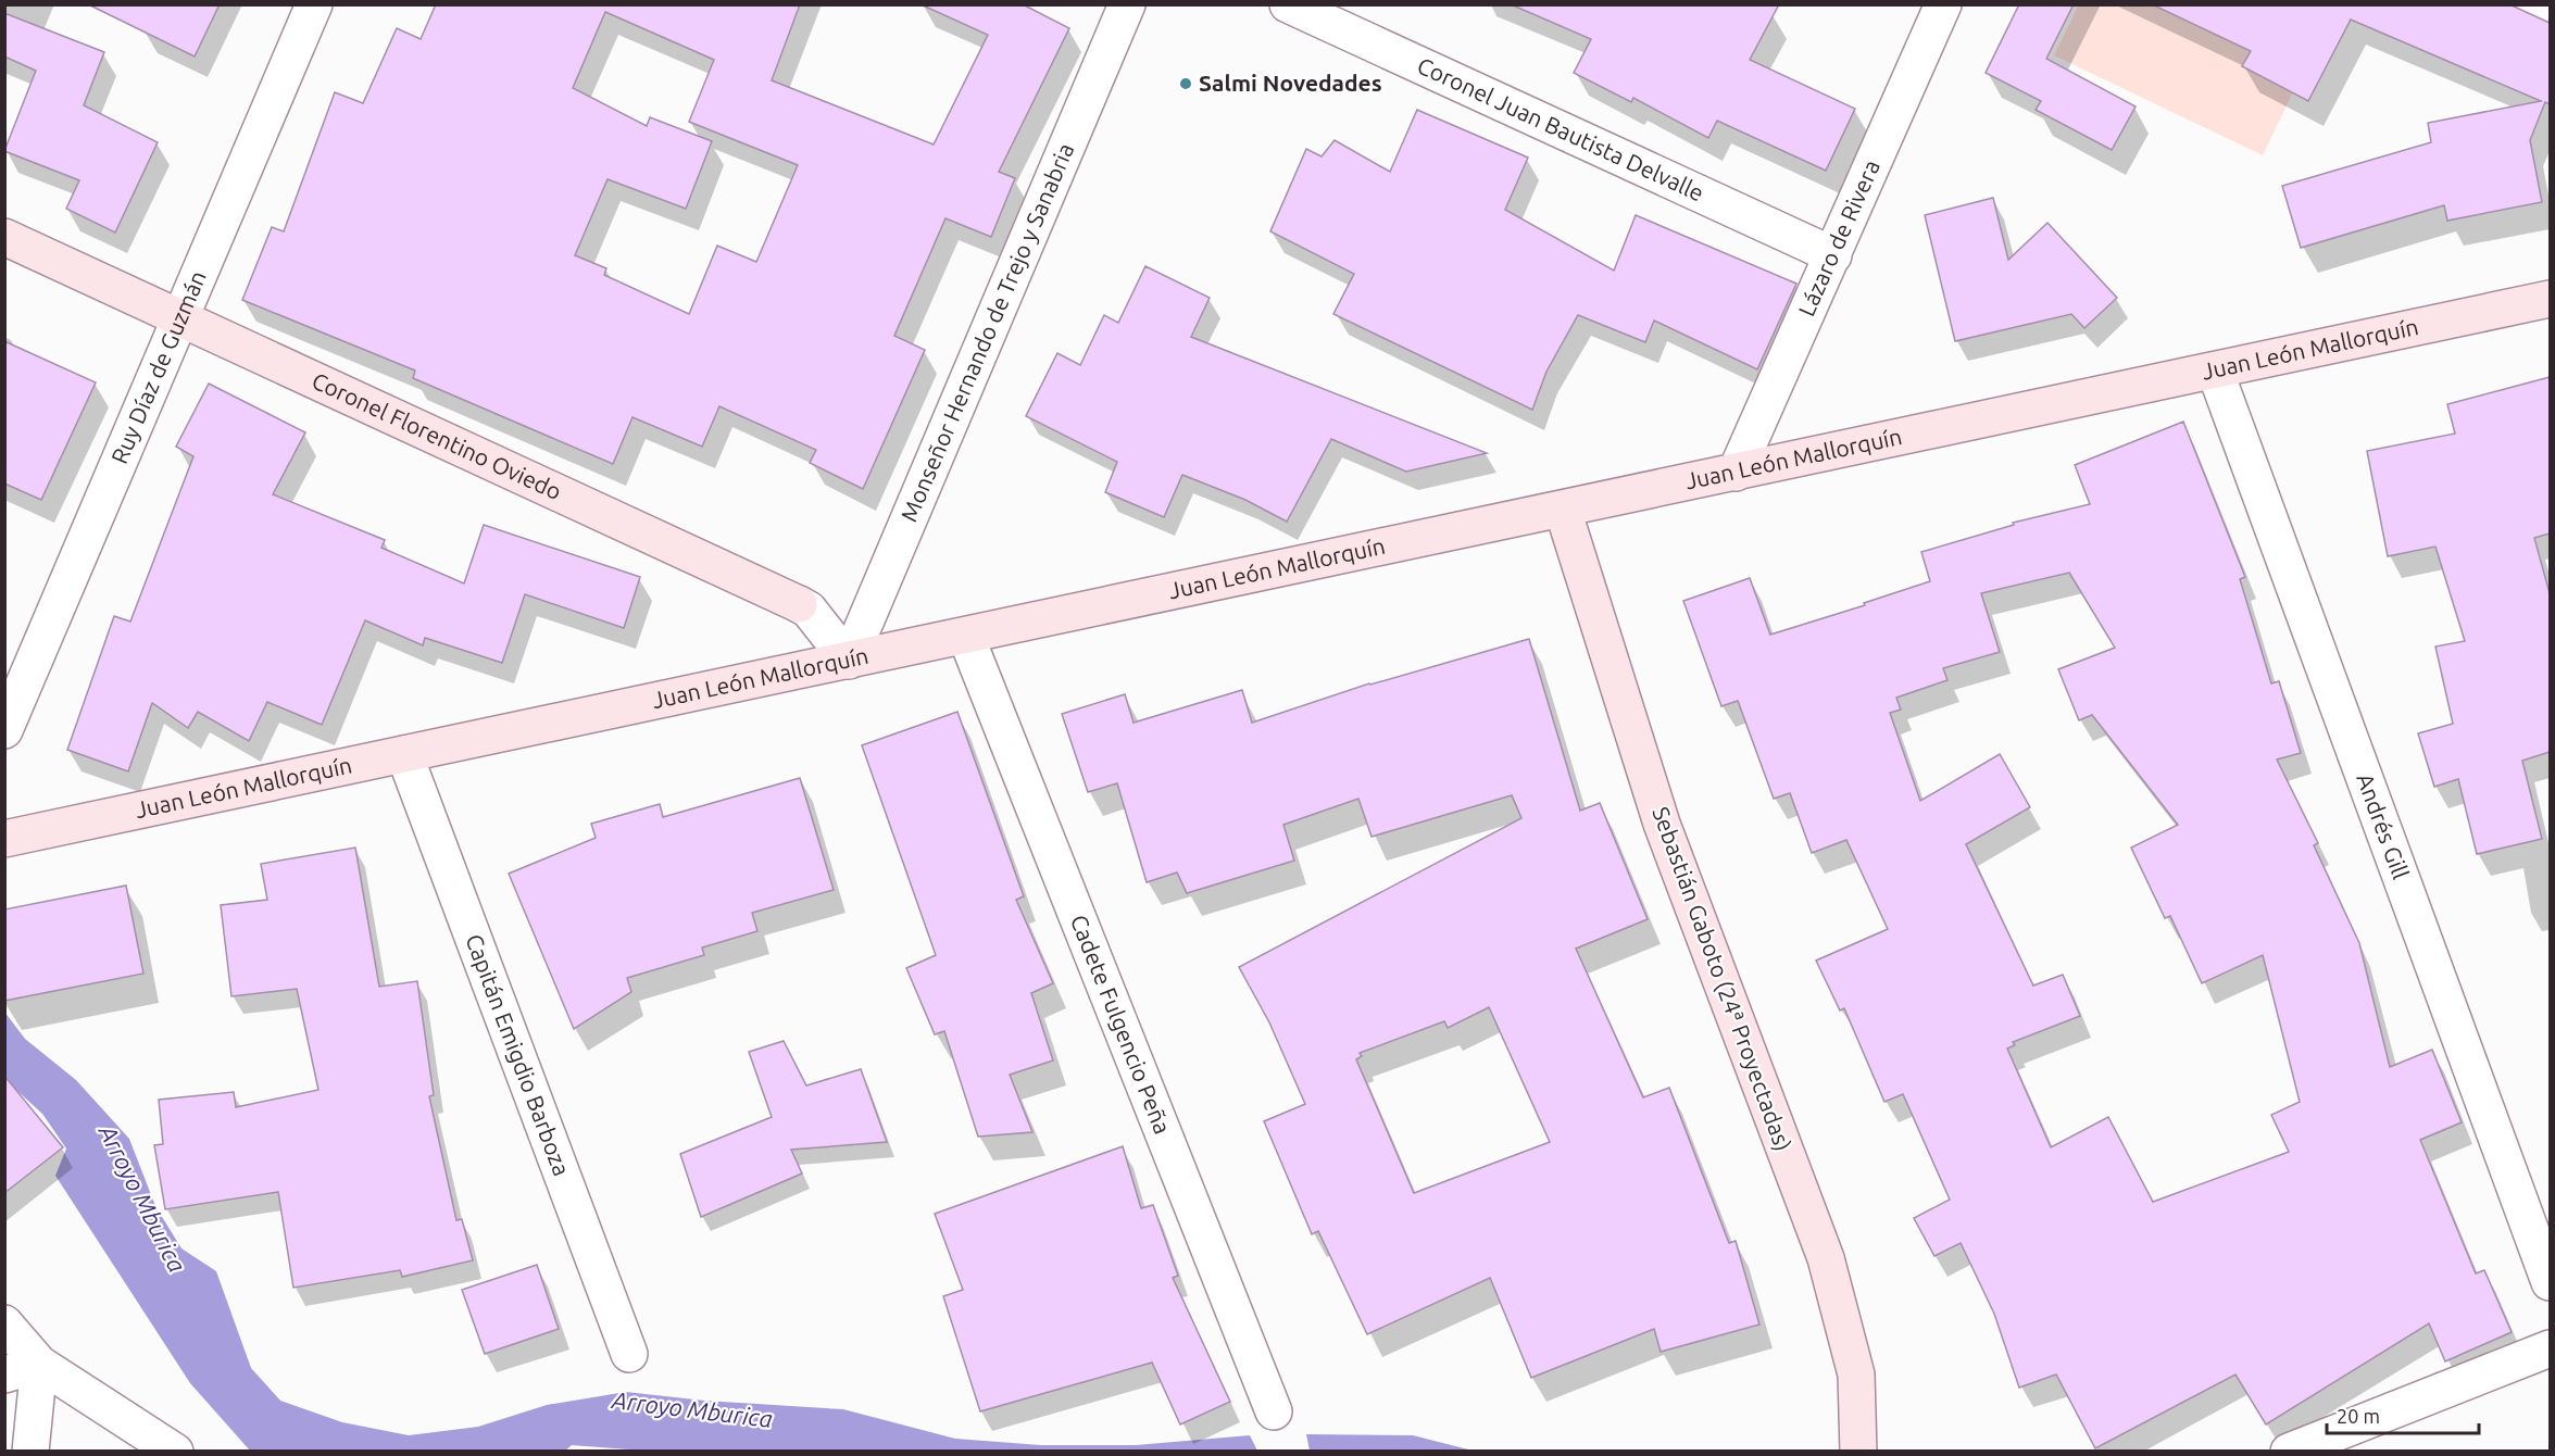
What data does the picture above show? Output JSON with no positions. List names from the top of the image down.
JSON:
{
  "streets": {
    "street": [
      "Coronel Juan Bautista Delvalle",
      "Lázaro de Rivera",
      "Monseñor Hernando de Trejo y Sanabria",
      "Juan León Mallorquín",
      "Ruy Díaz de Guzmán",
      "Coronel Florentino Oviedo",
      "Andrés Gill",
      "Sebastián Gaboto (24ª Proyectadas)",
      "Cadete Fulgencio Peña",
      "Capitán Emigdio Barboza"
    ]
  },
  "crossings": [
    ["Coronel Juan Bautista Delvalle", "Lázaro de Rivera"],
    ["Lázaro de Rivera", "Juan León Mallorquín"],
    ["Monseñor Hernando de Trejo y Sanabria", "Juan León Mallorquín"],
    ["Monseñor Hernando de Trejo y Sanabria", "Coronel Florentino Oviedo"],
    ["Juan León Mallorquín", "Coronel Florentino Oviedo"],
    ["Juan León Mallorquín", "Andrés Gill"],
    ["Juan León Mallorquín", "Sebastián Gaboto (24ª Proyectadas)"],
    ["Juan León Mallorquín", "Cadete Fulgencio Peña"],
    ["Juan León Mallorquín", "Capitán Emigdio Barboza"],
    ["Ruy Díaz de Guzmán", "Coronel Florentino Oviedo"]
  ],
  "water": ["Arroyo Mburica"],
  "places": ["Salmi Novedades"],
  "scale_bar": "20 m"
}
